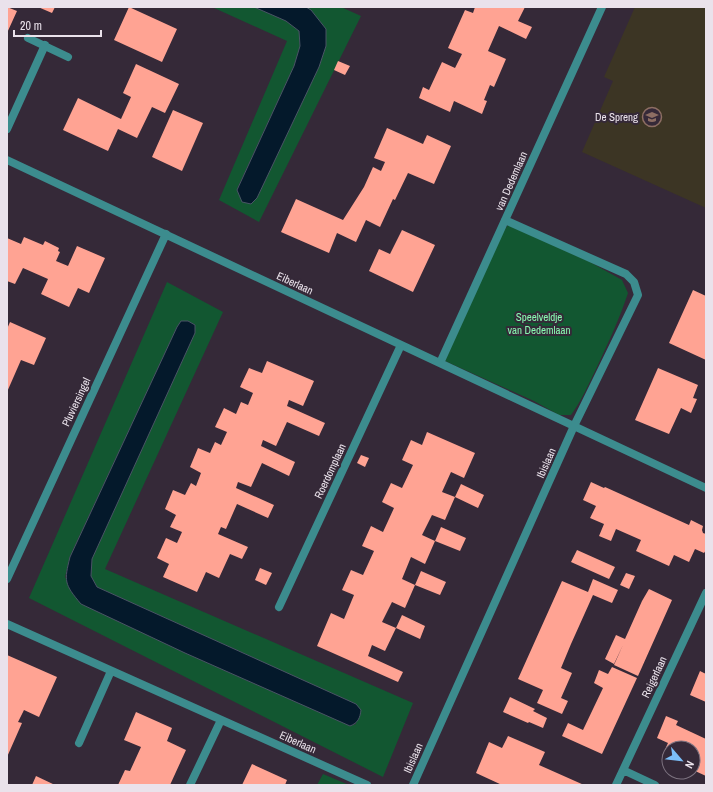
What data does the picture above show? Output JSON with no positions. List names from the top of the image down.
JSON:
{
  "streets": {
    "street": [
      "van Dedemlaan",
      "Eiberlaan",
      "Pluviersingel",
      "Ibislaan",
      "Roerdomplaan",
      "Reigerlaan"
    ]
  },
  "crossings": [
    ["van Dedemlaan", "Eiberlaan"],
    ["van Dedemlaan", "Ibislaan"],
    ["Eiberlaan", "Pluviersingel"],
    ["Eiberlaan", "Ibislaan"],
    ["Eiberlaan", "Roerdomplaan"]
  ],
  "parks": ["Speelveldje van Dedemlaan"],
  "places": {
    "school or university": ["De Spreng"]
  },
  "scale_bar": "20 m",
  "north": "bottom right"
}
